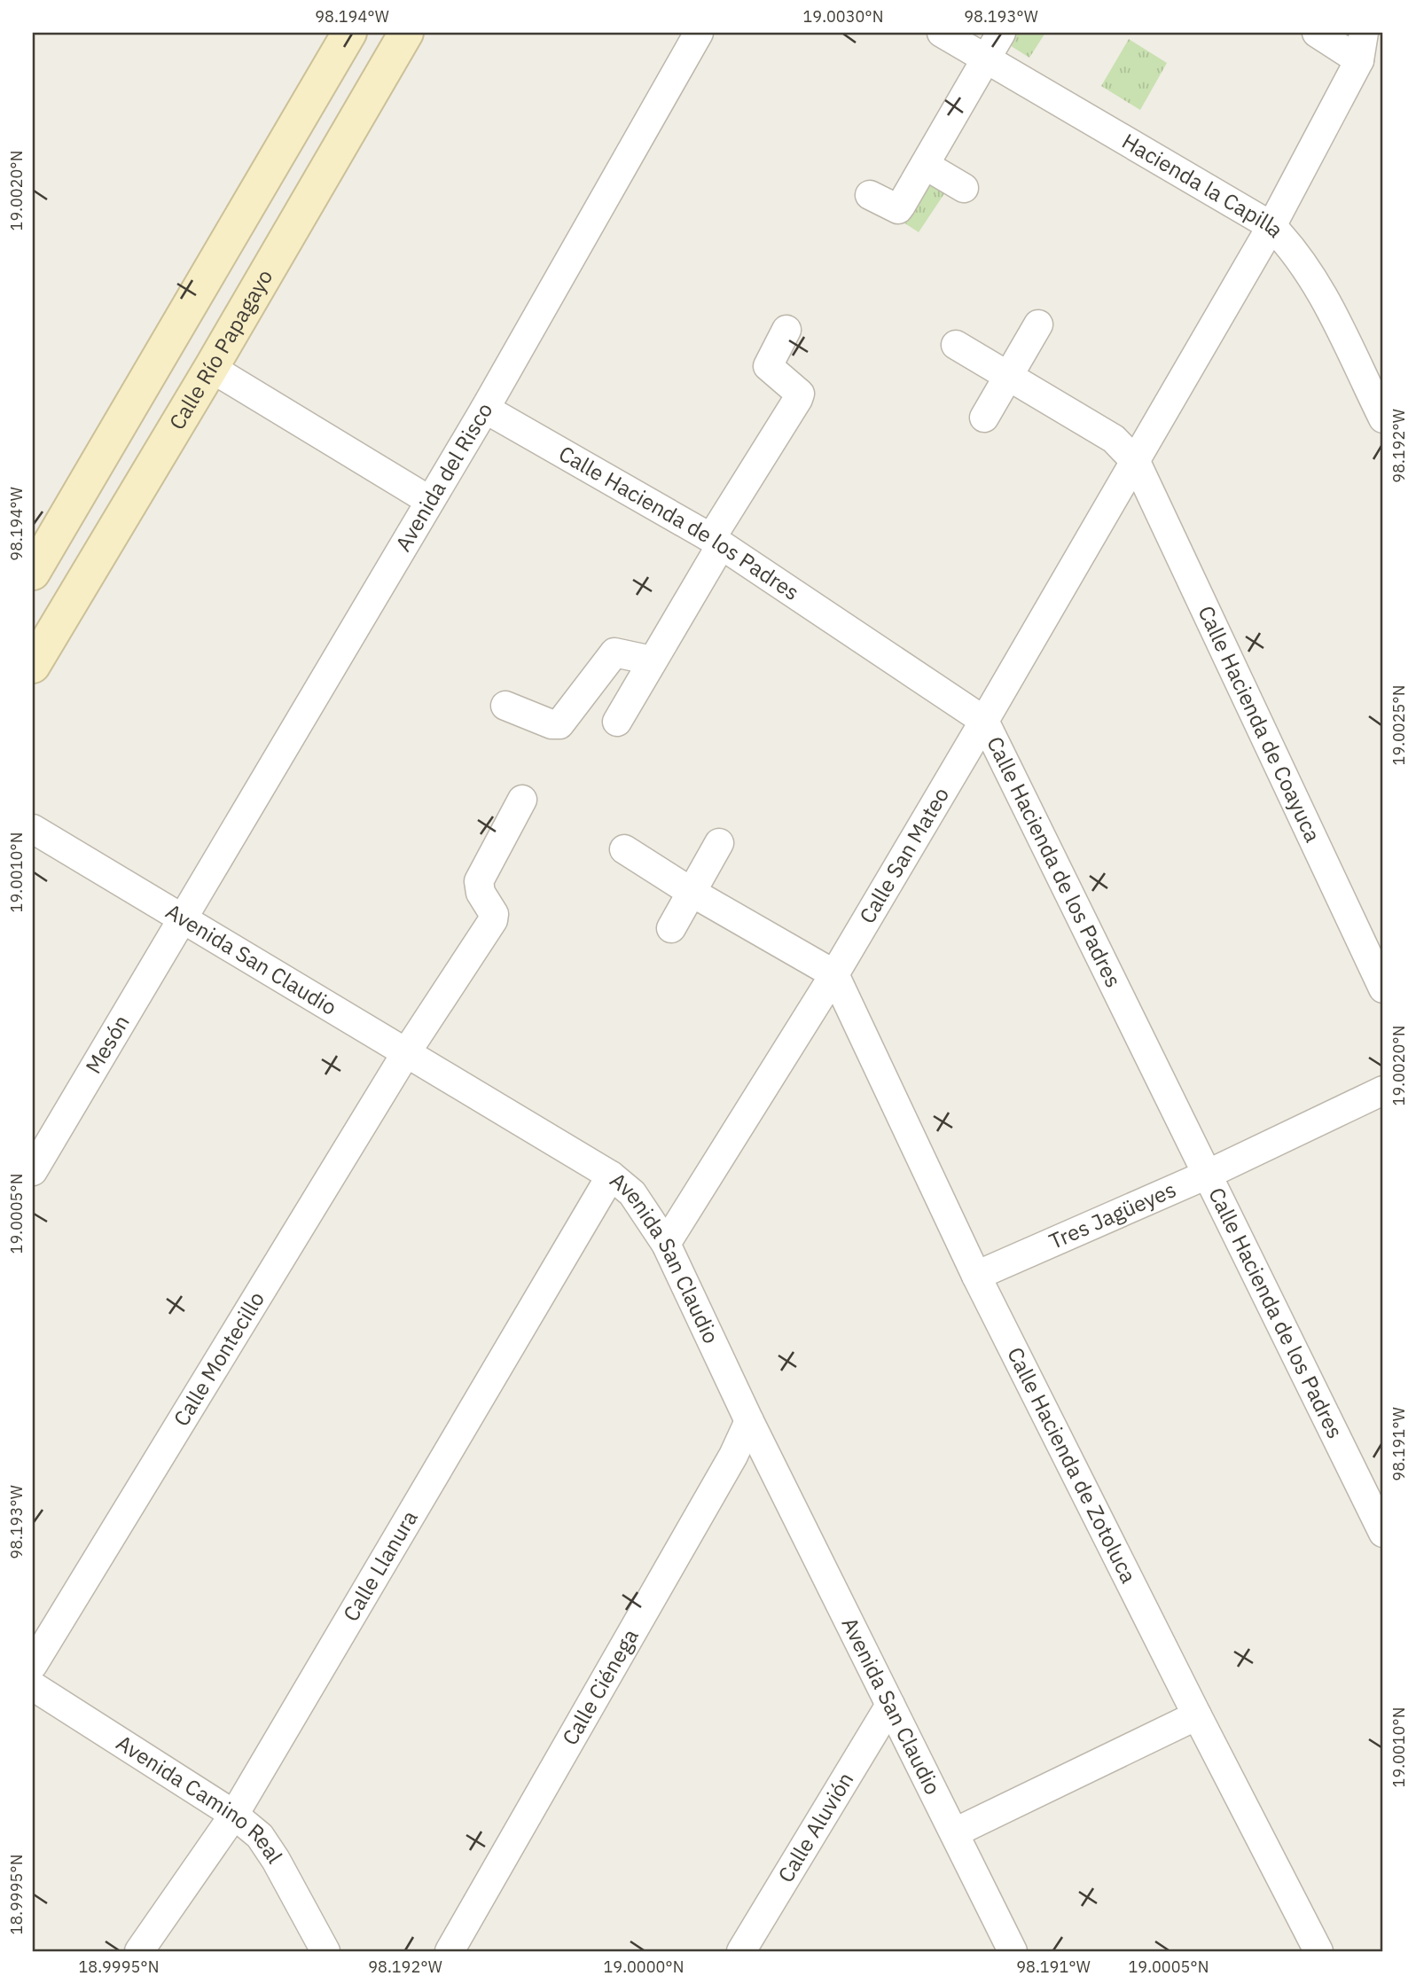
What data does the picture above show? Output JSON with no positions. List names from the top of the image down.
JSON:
{
  "streets": {
    "main road": ["Calle Río Papagayo"],
    "street": [
      "Hacienda la Capilla",
      "Avenida del Risco",
      "Calle Hacienda de los Padres",
      "Calle Hacienda de Coayuca",
      "Calle San Mateo",
      "Avenida San Claudio",
      "Mesón",
      "Tres Jagüeyes",
      "Calle Montecillo",
      "Calle Hacienda de Zotoluca",
      "Calle Llanura",
      "Calle Ciénega",
      "Avenida Camino Real",
      "Calle Aluvión"
    ]
  },
  "crossings": [
    ["Hacienda la Capilla", "Calle San Mateo"],
    ["Avenida del Risco", "Calle Hacienda de los Padres"],
    ["Avenida del Risco", "Avenida San Claudio"],
    ["Avenida del Risco", "Mesón"],
    ["Calle Hacienda de los Padres", "Calle San Mateo"],
    ["Calle Hacienda de los Padres", "Tres Jagüeyes"],
    ["Calle Hacienda de Coayuca", "Calle San Mateo"],
    ["Calle San Mateo", "Avenida San Claudio"],
    ["Calle San Mateo", "Calle Hacienda de Zotoluca"],
    ["Avenida San Claudio", "Mesón"],
    ["Avenida San Claudio", "Calle Montecillo"],
    ["Avenida San Claudio", "Calle Llanura"],
    ["Avenida San Claudio", "Calle Ciénega"],
    ["Avenida San Claudio", "Calle Aluvión"],
    ["Tres Jagüeyes", "Calle Hacienda de Zotoluca"],
    ["Calle Llanura", "Avenida Camino Real"]
  ],
  "coordinates": [
    "98.194°W",
    "19.0030°N",
    "98.193°W",
    "19.0020°N",
    "98.192°W",
    "19.0025°N",
    "19.0010°N",
    "19.0005°N",
    "98.191°W",
    "18.9995°N",
    "19.0000°N"
  ]
}
